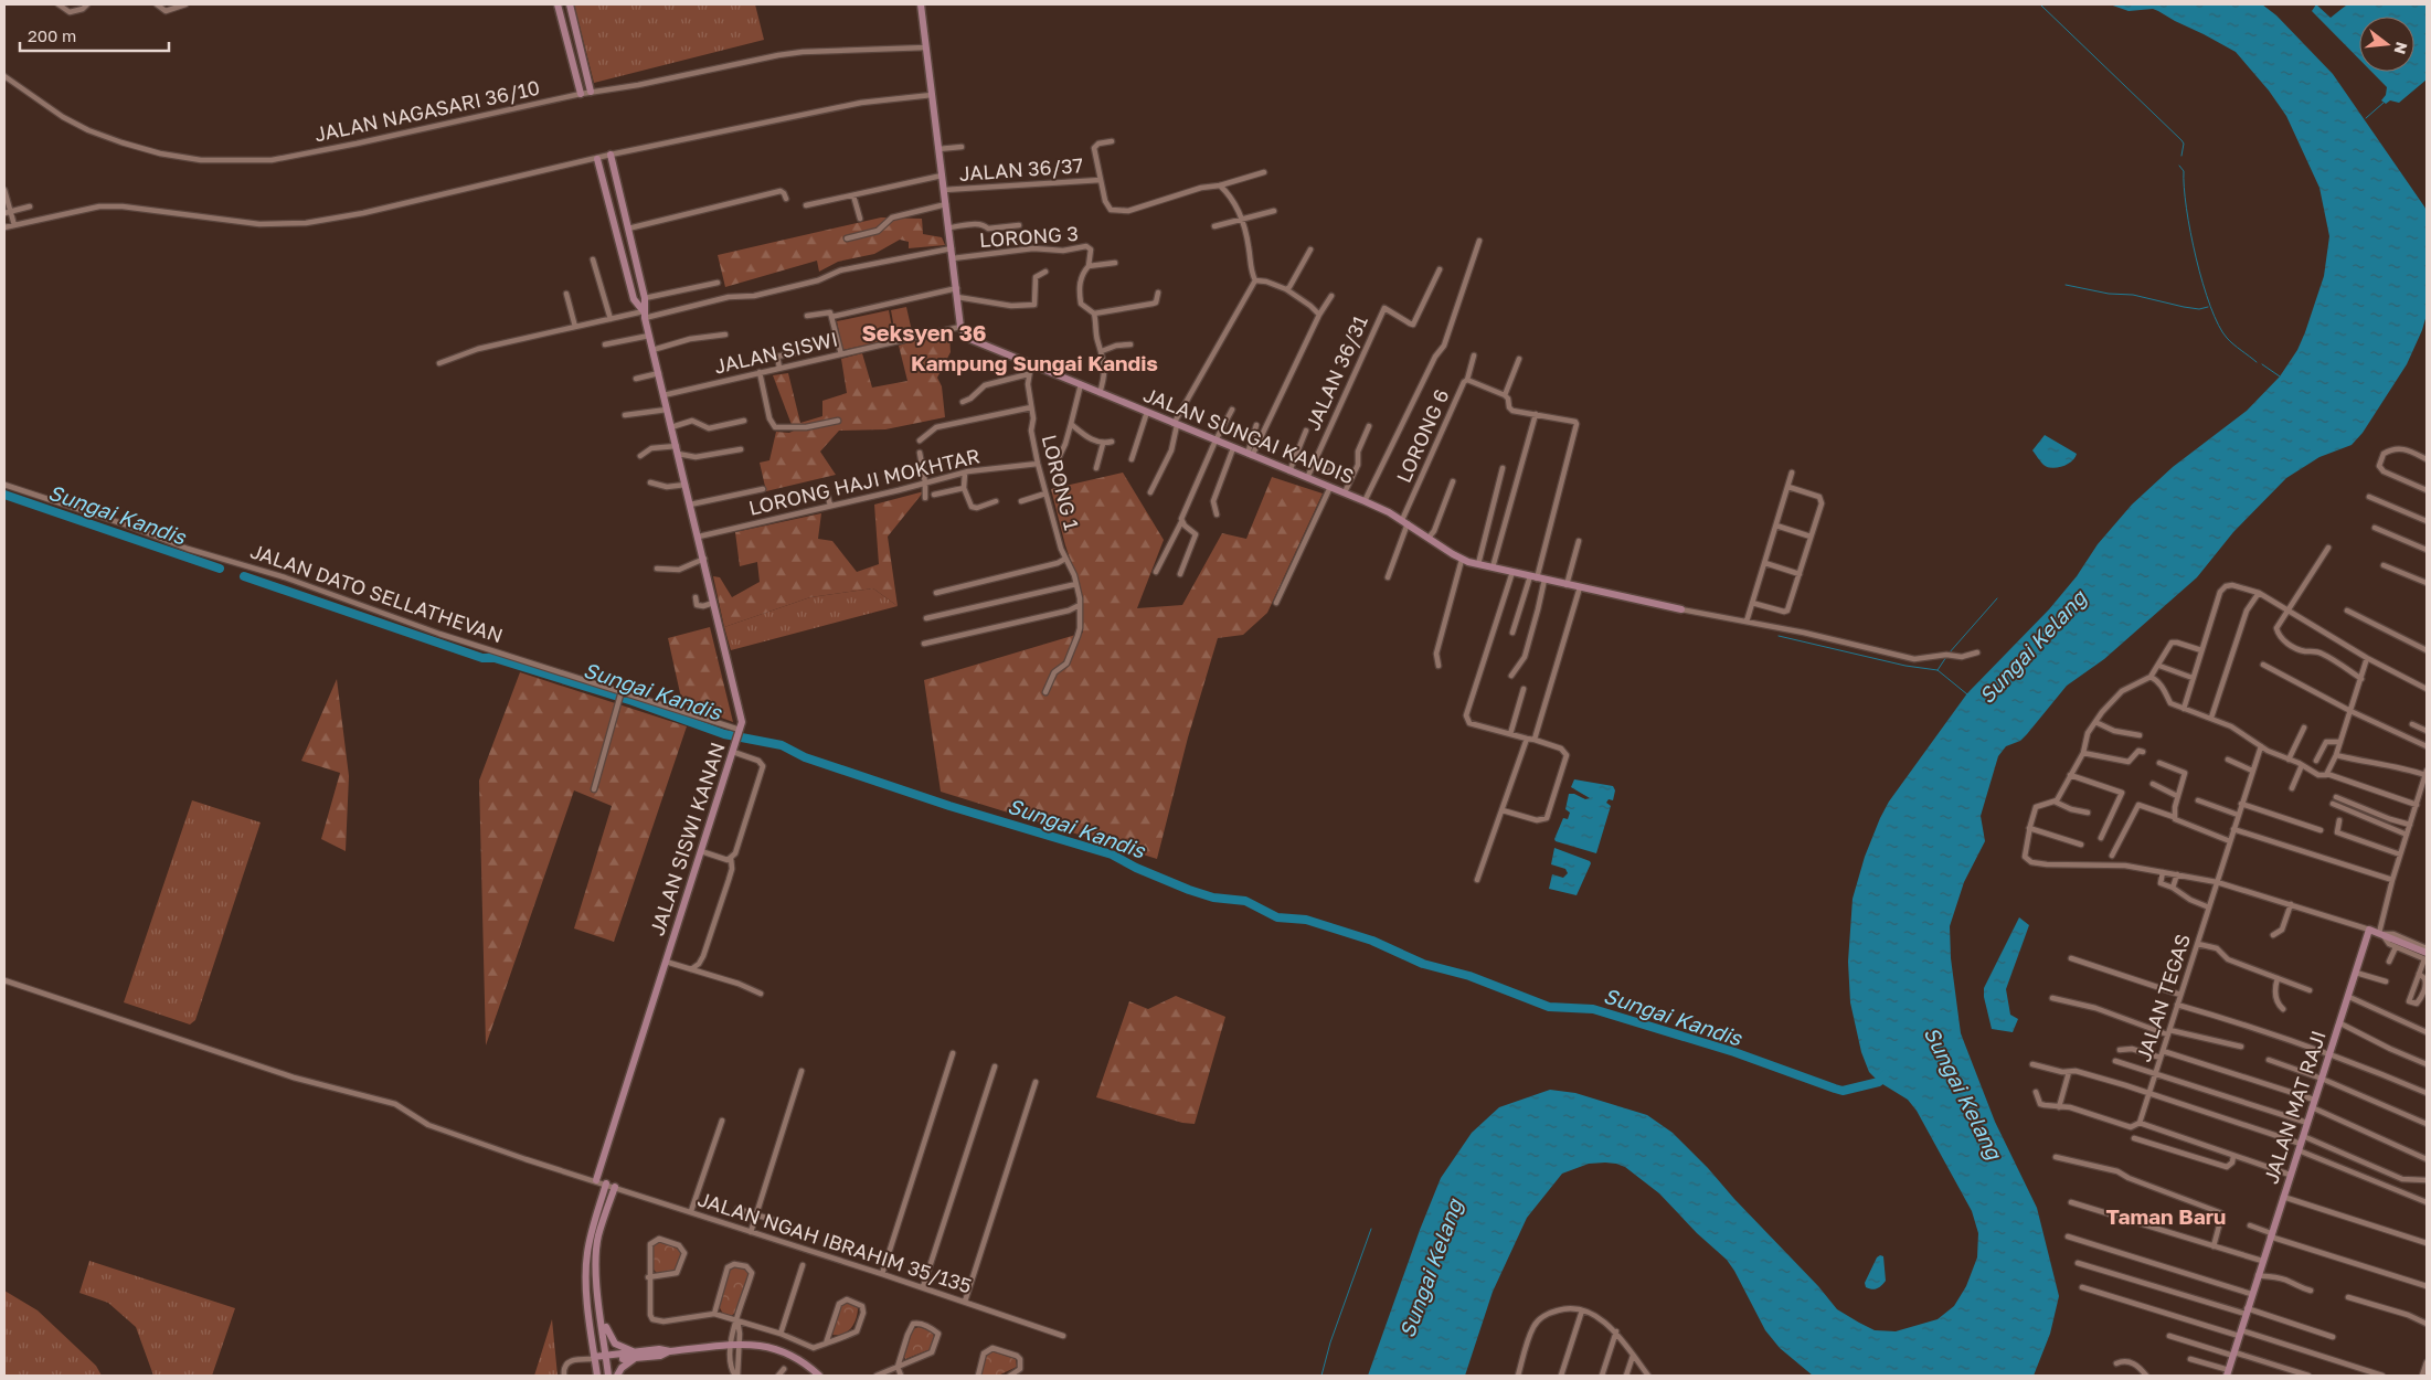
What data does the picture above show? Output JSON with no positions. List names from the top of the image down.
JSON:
{
  "streets": {
    "street": [
      "JALAN NAGASARI 36/10",
      "JALAN 36/37",
      "LORONG 3",
      "JALAN SISWI",
      "JALAN 36/31",
      "JALAN SUNGAI KANDIS",
      "LORONG 6",
      "LORONG HAJI MOKHTAR",
      "LORONG 1",
      "JALAN DATO SELLATHEVAN",
      "JALAN SISWI KANAN",
      "JALAN TEGAS",
      "JALAN MAT RAJI",
      "JALAN NGAH IBRAHIM 35/135"
    ]
  },
  "crossings": [
    ["LORONG 3", "JALAN SUNGAI KANDIS"],
    ["JALAN SISWI", "JALAN SUNGAI KANDIS"],
    ["JALAN SISWI", "JALAN SISWI KANAN"],
    ["JALAN 36/31", "JALAN SUNGAI KANDIS"],
    ["JALAN SUNGAI KANDIS", "LORONG 6"],
    ["JALAN SUNGAI KANDIS", "LORONG 1"],
    ["LORONG HAJI MOKHTAR", "LORONG 1"],
    ["LORONG HAJI MOKHTAR", "JALAN SISWI KANAN"],
    ["JALAN DATO SELLATHEVAN", "JALAN SISWI KANAN"],
    ["JALAN SISWI KANAN", "JALAN NGAH IBRAHIM 35/135"]
  ],
  "districts": ["Seksyen 36", "Kampung Sungai Kandis", "Taman Baru"],
  "water": ["Sungai Kandis", "Sungai Kelang"],
  "scale_bar": "200 m",
  "north": "right"
}
